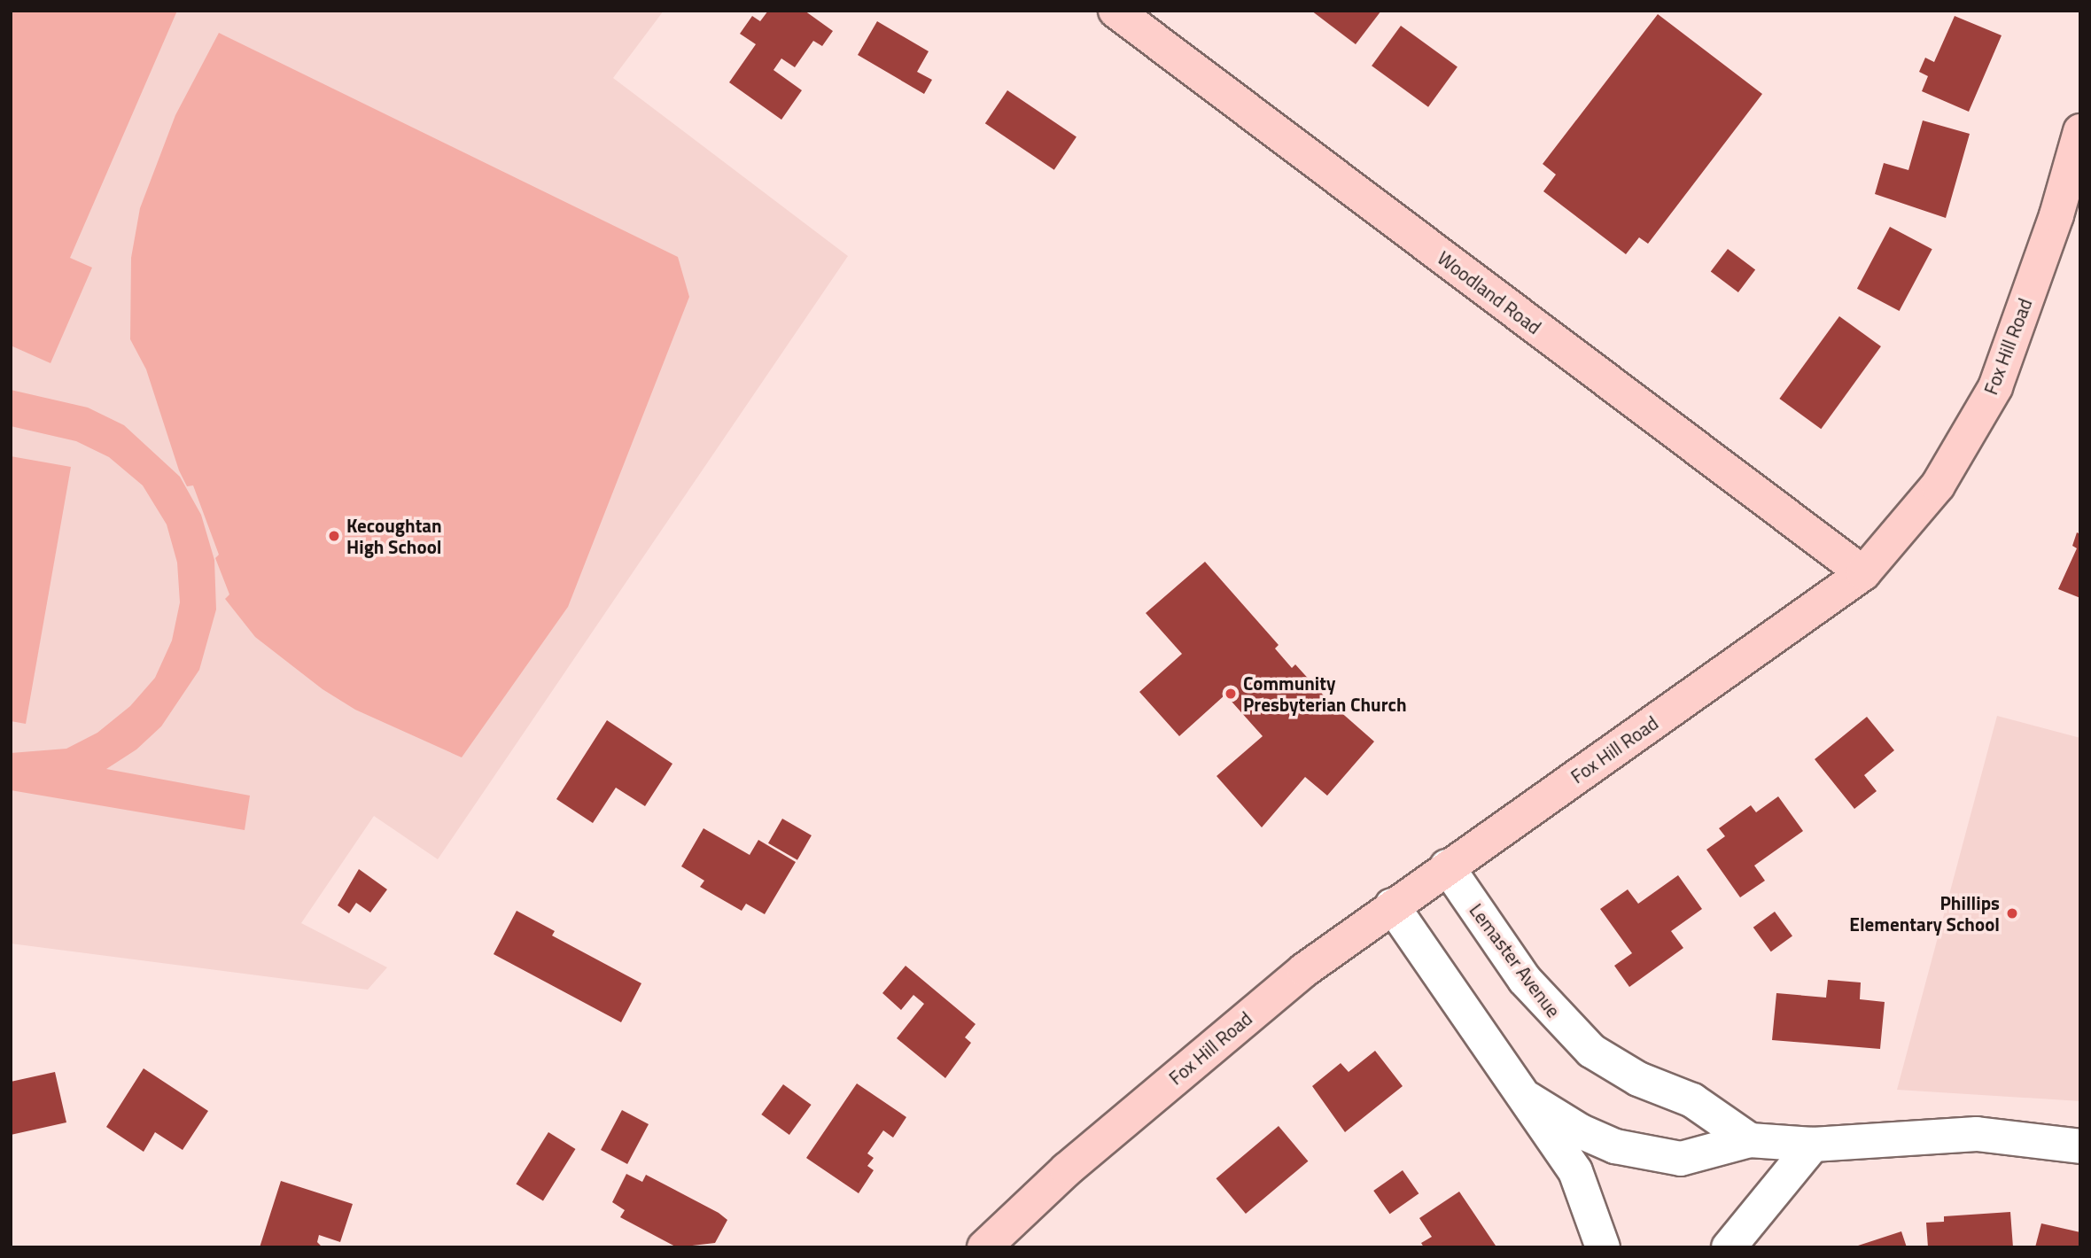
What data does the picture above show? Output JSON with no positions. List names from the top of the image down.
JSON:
{
  "streets": {
    "main road": ["Woodland Road", "Fox Hill Road"],
    "street": ["Lemaster Avenue"]
  },
  "crossings": [
    ["Woodland Road", "Fox Hill Road"],
    ["Fox Hill Road", "Lemaster Avenue"]
  ],
  "places": ["Kecoughtan High School", "Community Presbyterian Church", "Phillips Elementary School"]
}
